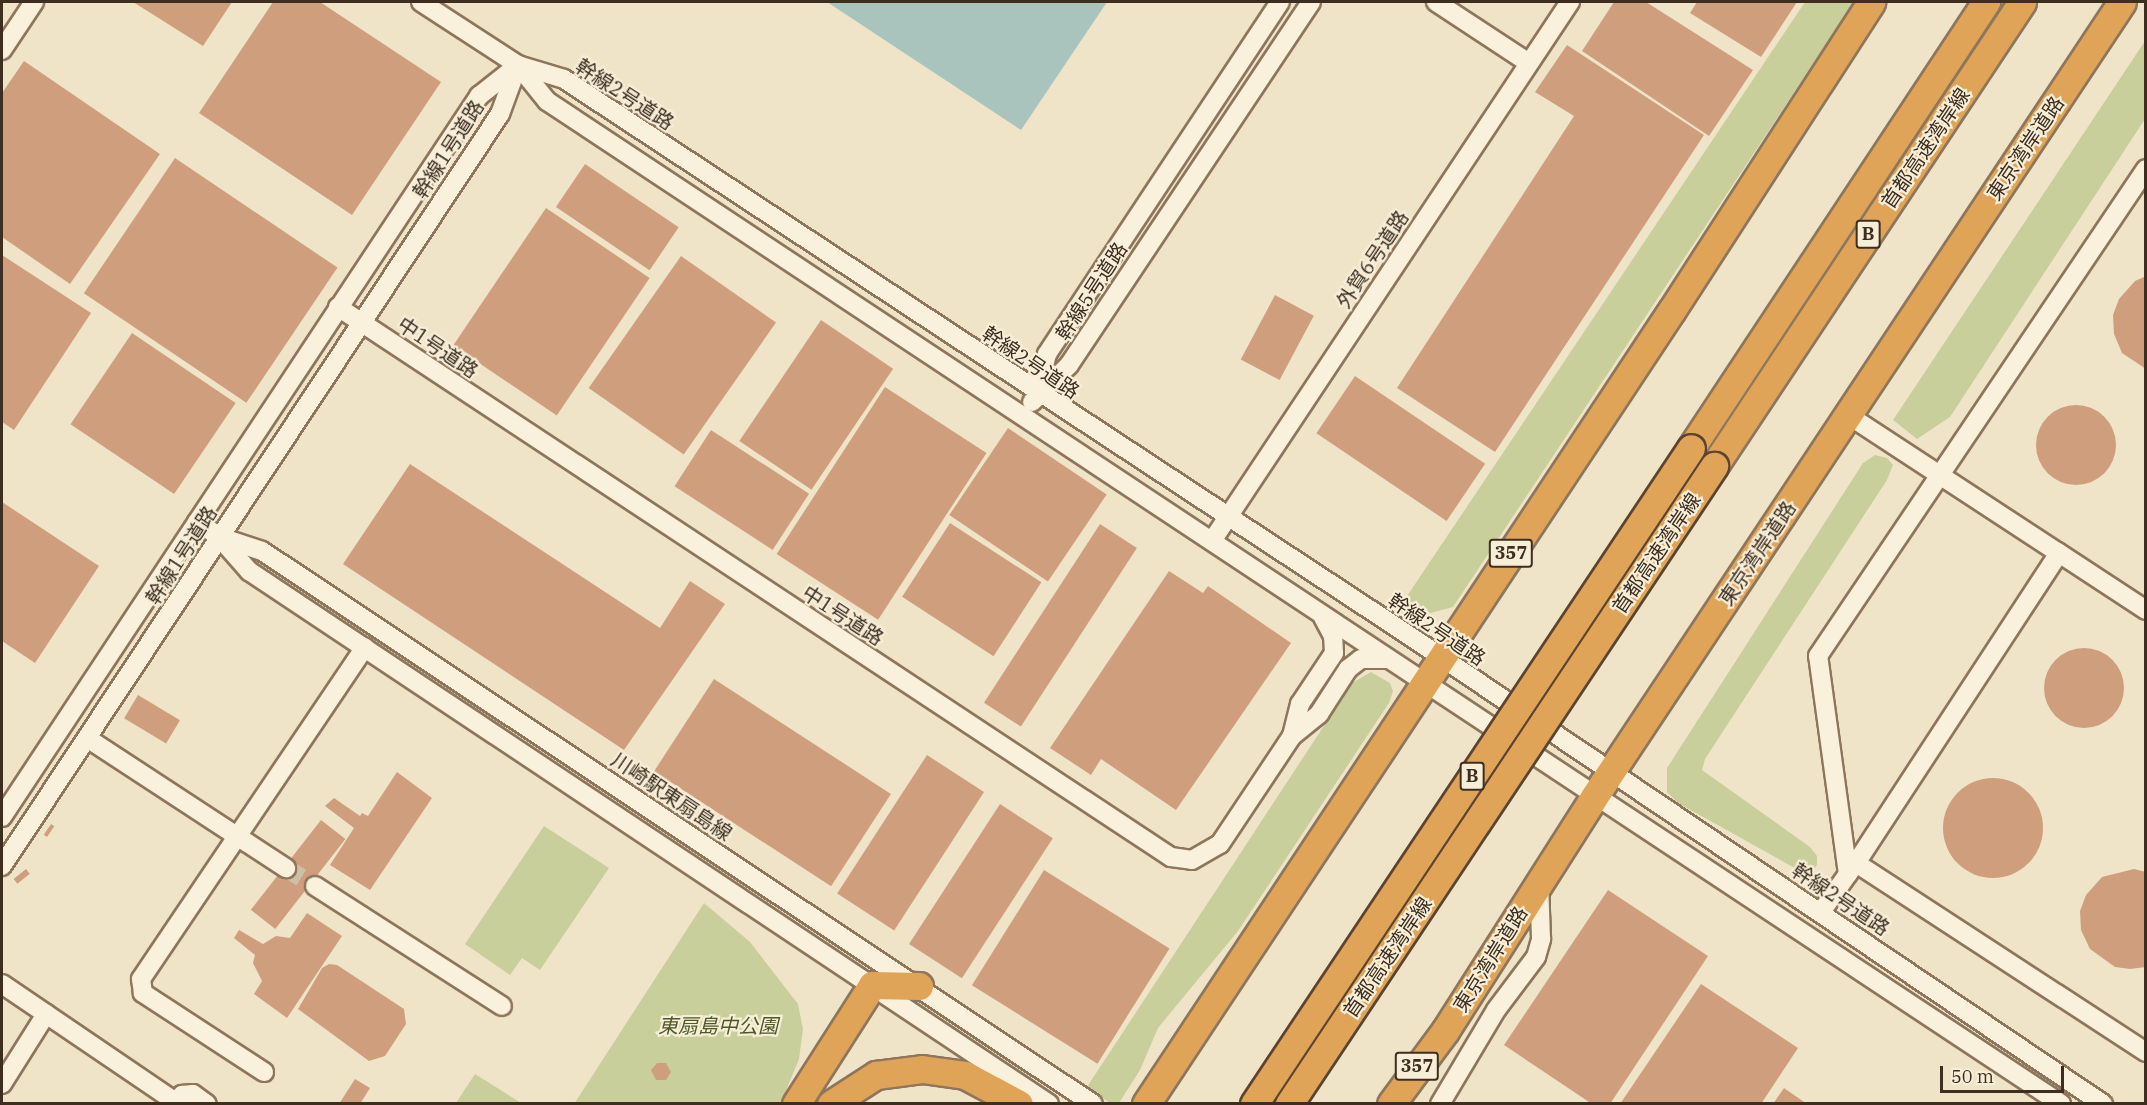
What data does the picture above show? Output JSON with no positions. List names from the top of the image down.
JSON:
{
  "streets": {
    "highway": [
      "首都高速湾岸線",
      "東京湾岸道路",
      "B",
      "357"
    ],
    "street": [
      "幹線2号道路",
      "幹線1号道路",
      "外貿6号道路",
      "幹線5号道路",
      "中1号道路",
      "川崎駅東扇島線"
    ]
  },
  "crossings": [
    ["幹線2号道路", "東京湾岸道路"],
    ["幹線2号道路", "幹線1号道路"],
    ["幹線2号道路", "外貿6号道路"],
    ["幹線2号道路", "幹線5号道路"],
    ["幹線2号道路", "357"],
    ["東京湾岸道路", "357"],
    ["幹線1号道路", "中1号道路"],
    ["幹線1号道路", "川崎駅東扇島線"]
  ],
  "parks": ["東扇島中公園"],
  "scale_bar": "50 m"
}
